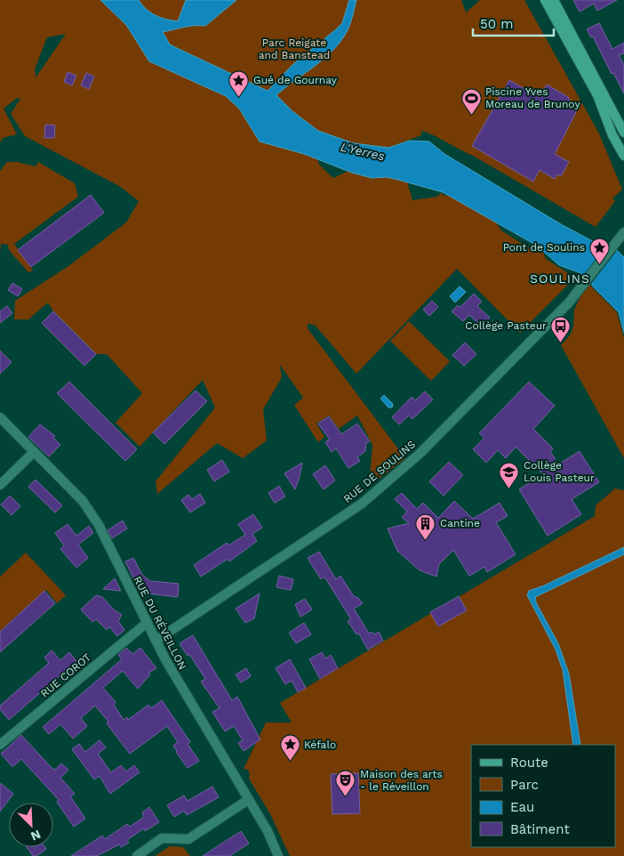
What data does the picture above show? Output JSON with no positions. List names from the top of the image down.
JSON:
{
  "streets": {
    "street": ["RUE DE SOULINS", "RUE DU RÉVEILLON", "RUE COROT"]
  },
  "crossings": [
    ["RUE DE SOULINS", "RUE DU RÉVEILLON"],
    ["RUE DU RÉVEILLON", "RUE COROT"]
  ],
  "districts": ["SOULINS"],
  "water": ["L'Yerres"],
  "parks": ["Parc Reigate and Banstead"],
  "places": {
    "place": ["Gué de Gournay", "Pont de Soulins", "Kéfalo"],
    "sports": ["Piscine Yves Moreau de Brunoy"],
    "bus stop": ["Collège Pasteur"],
    "school or university": ["Collège Louis Pasteur"],
    "building": ["Cantine"],
    "theatre": ["Maison des arts - le Réveillon"]
  },
  "legend": [
    "Route",
    "Parc",
    "Eau",
    "Bâtiment"
  ],
  "scale_bar": "50 m",
  "north": "bottom right"
}
